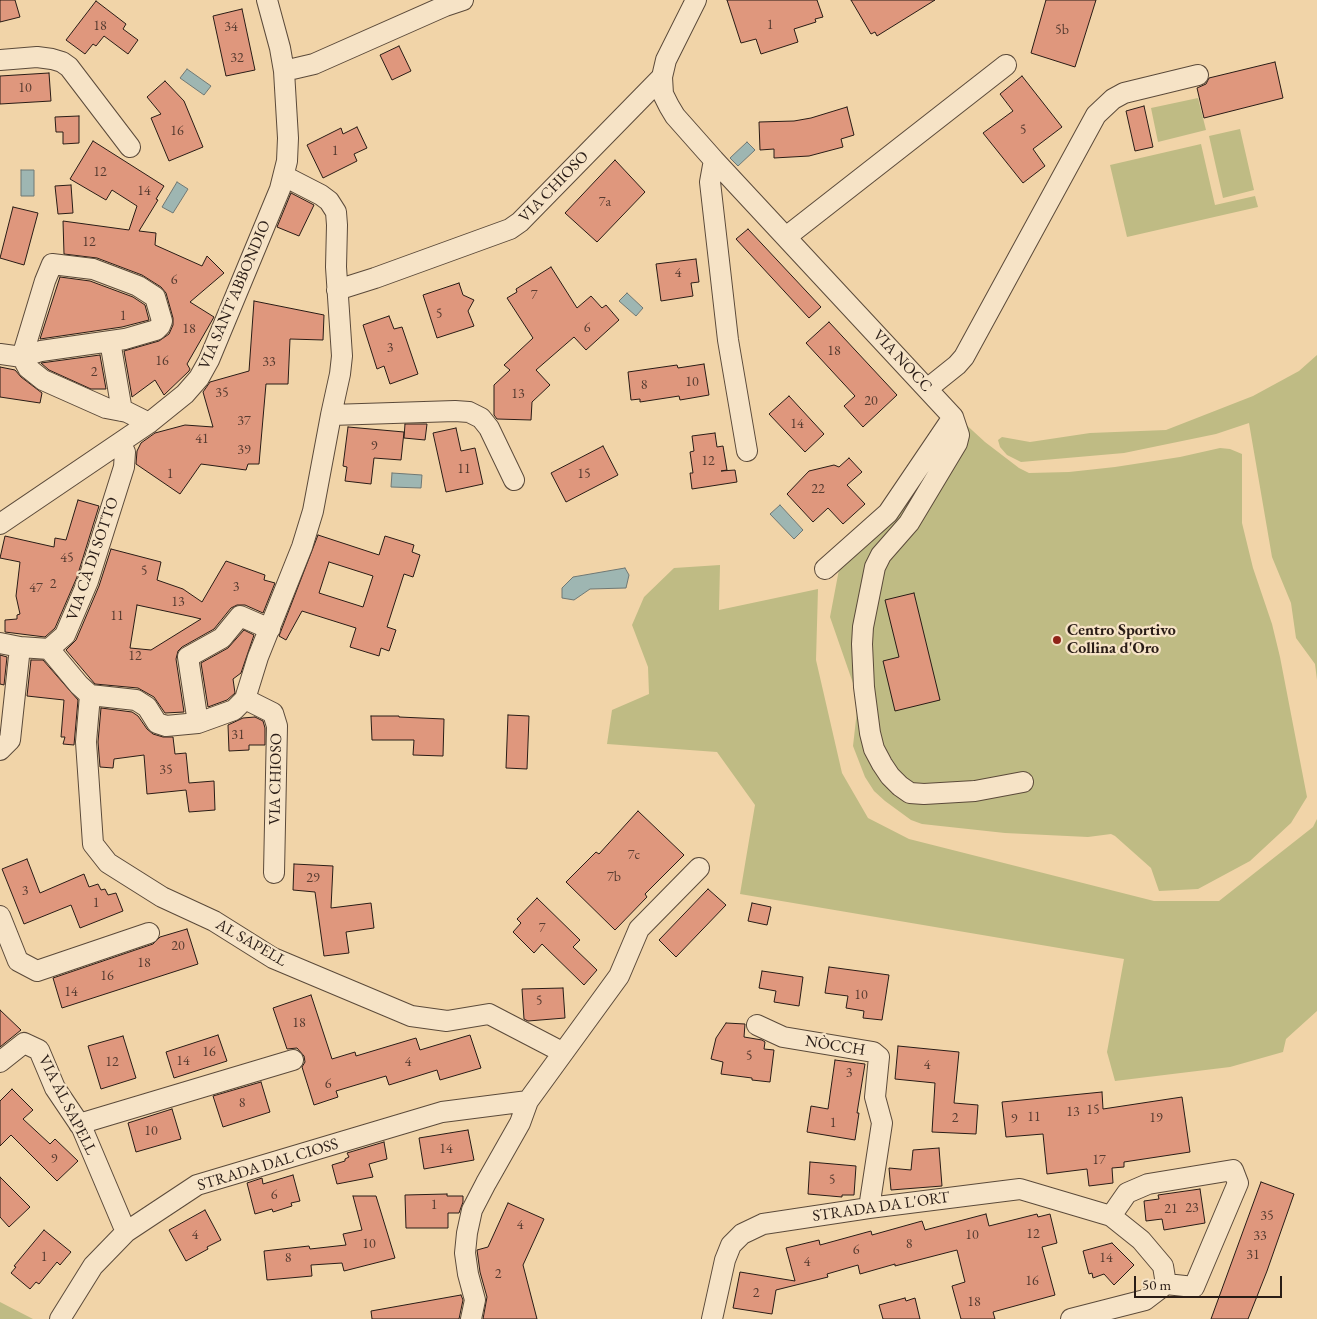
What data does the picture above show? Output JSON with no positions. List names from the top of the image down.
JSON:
{
  "streets": {
    "street": [
      "VIA CHIOSO",
      "VIA SANT'ABBONDIO",
      "VIA NOCC",
      "VIA CÀ DI SOTTO",
      "AL SAPELL",
      "NÒCCH",
      "VIA AL SAPELL",
      "STRADA DAL CIOSS",
      "STRADA DA L'ORT"
    ]
  },
  "crossings": [
    ["VIA CHIOSO", "VIA NOCC"],
    ["VIA SANT'ABBONDIO", "VIA CÀ DI SOTTO"],
    ["NÒCCH", "STRADA DA L'ORT"],
    ["VIA AL SAPELL", "STRADA DAL CIOSS"]
  ],
  "places": ["Centro Sportivo Collina d'Oro"],
  "house_numbers": [
    "1",
    "18",
    "34",
    "5b",
    "32",
    "10",
    "5",
    "16",
    "1",
    "12",
    "14",
    "7a",
    "12",
    "4",
    "6",
    "7",
    "5",
    "1",
    "6",
    "18",
    "3",
    "18",
    "16",
    "33",
    "2",
    "10",
    "8",
    "35",
    "13",
    "20",
    "37",
    "14",
    "41",
    "9",
    "39",
    "12",
    "11",
    "1",
    "15",
    "22",
    "45",
    "5",
    "2",
    "3",
    "47",
    "13",
    "11",
    "12",
    "31",
    "35",
    "7c",
    "7b",
    "29",
    "3",
    "1",
    "7",
    "20",
    "18",
    "16",
    "14",
    "10",
    "5",
    "18",
    "16",
    "5",
    "14",
    "12",
    "4",
    "4",
    "3",
    "6",
    "8",
    "15",
    "13",
    "11",
    "2",
    "19",
    "9",
    "1",
    "10",
    "14",
    "9",
    "17",
    "5",
    "6",
    "1",
    "23",
    "21",
    "35",
    "4",
    "12",
    "4",
    "10",
    "33",
    "10",
    "8",
    "6",
    "31",
    "1",
    "8",
    "14",
    "4",
    "2",
    "16",
    "2",
    "18"
  ],
  "scale_bar": "50 m"
}
